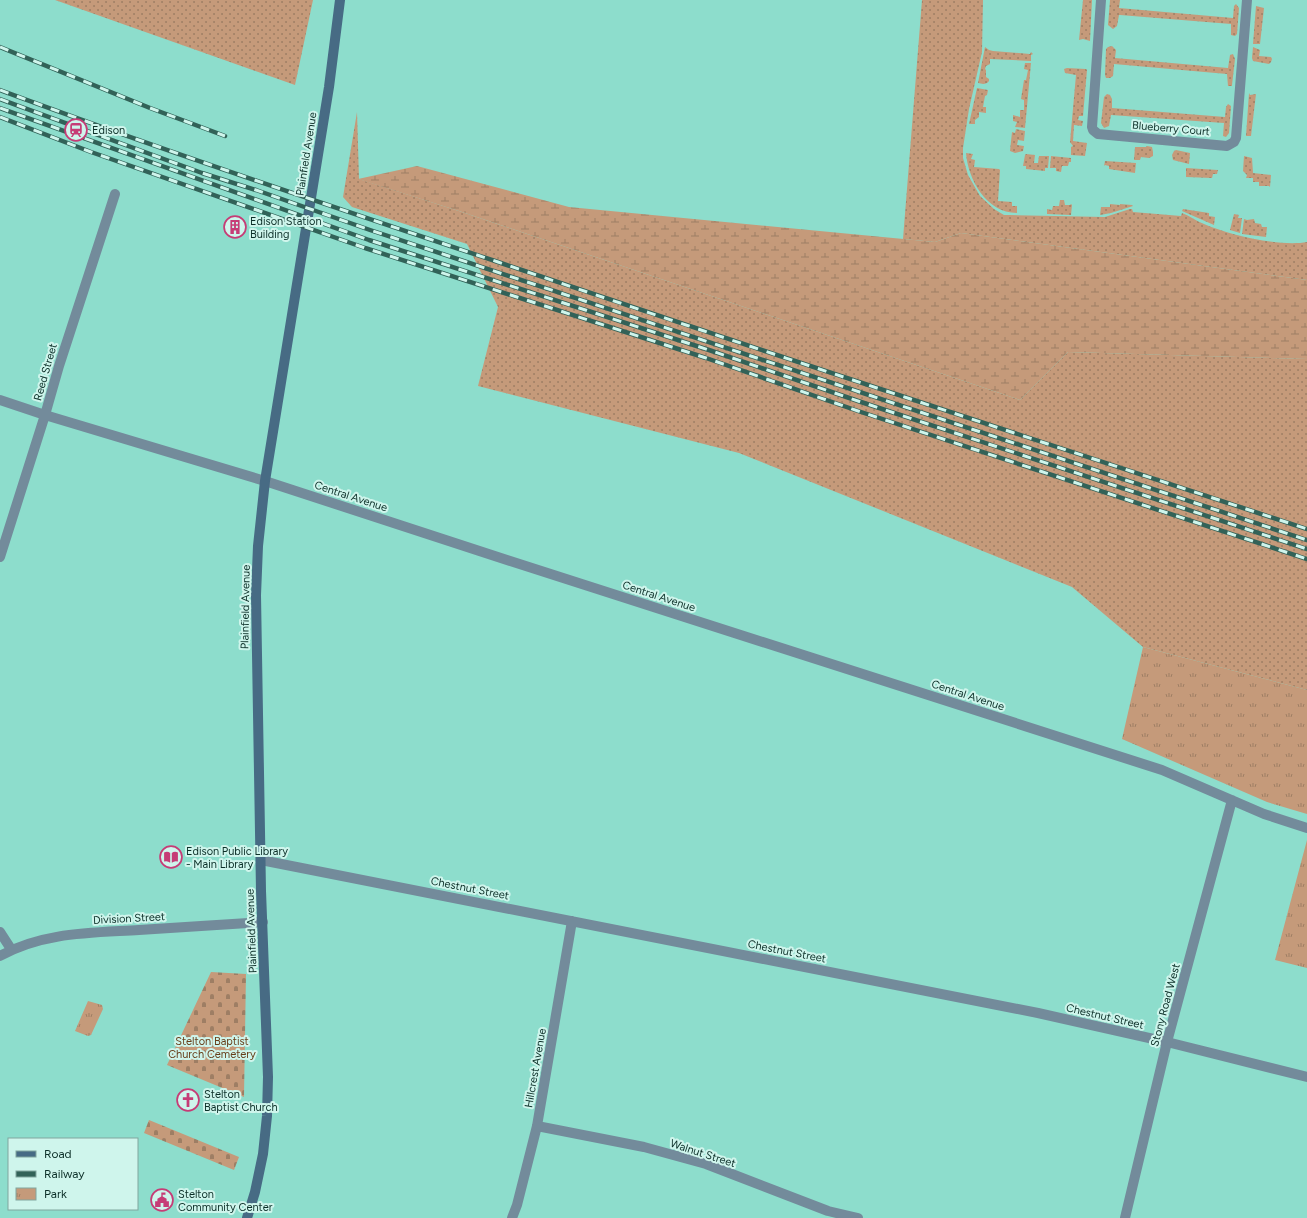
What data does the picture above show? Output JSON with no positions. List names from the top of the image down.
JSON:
{
  "streets": {
    "main road": ["Plainfield Avenue"],
    "street": [
      "Blueberry Court",
      "Reed Street",
      "Central Avenue",
      "Chestnut Street",
      "Division Street",
      "Stony Road West",
      "Hillcrest Avenue",
      "Walnut Street"
    ]
  },
  "crossings": [
    ["Plainfield Avenue", "Central Avenue"],
    ["Plainfield Avenue", "Chestnut Street"],
    ["Plainfield Avenue", "Division Street"],
    ["Reed Street", "Central Avenue"],
    ["Central Avenue", "Stony Road West"],
    ["Chestnut Street", "Stony Road West"],
    ["Chestnut Street", "Hillcrest Avenue"],
    ["Hillcrest Avenue", "Walnut Street"]
  ],
  "parks": ["Stelton Baptist Church Cemetery"],
  "places": {
    "station": ["Edison"],
    "building": ["Edison Station Building"],
    "library": ["Edison Public Library - Main Library"],
    "church": ["Stelton Baptist Church"],
    "public building": ["Stelton Community Center"]
  },
  "legend": ["Road", "Railway", "Park"]
}
